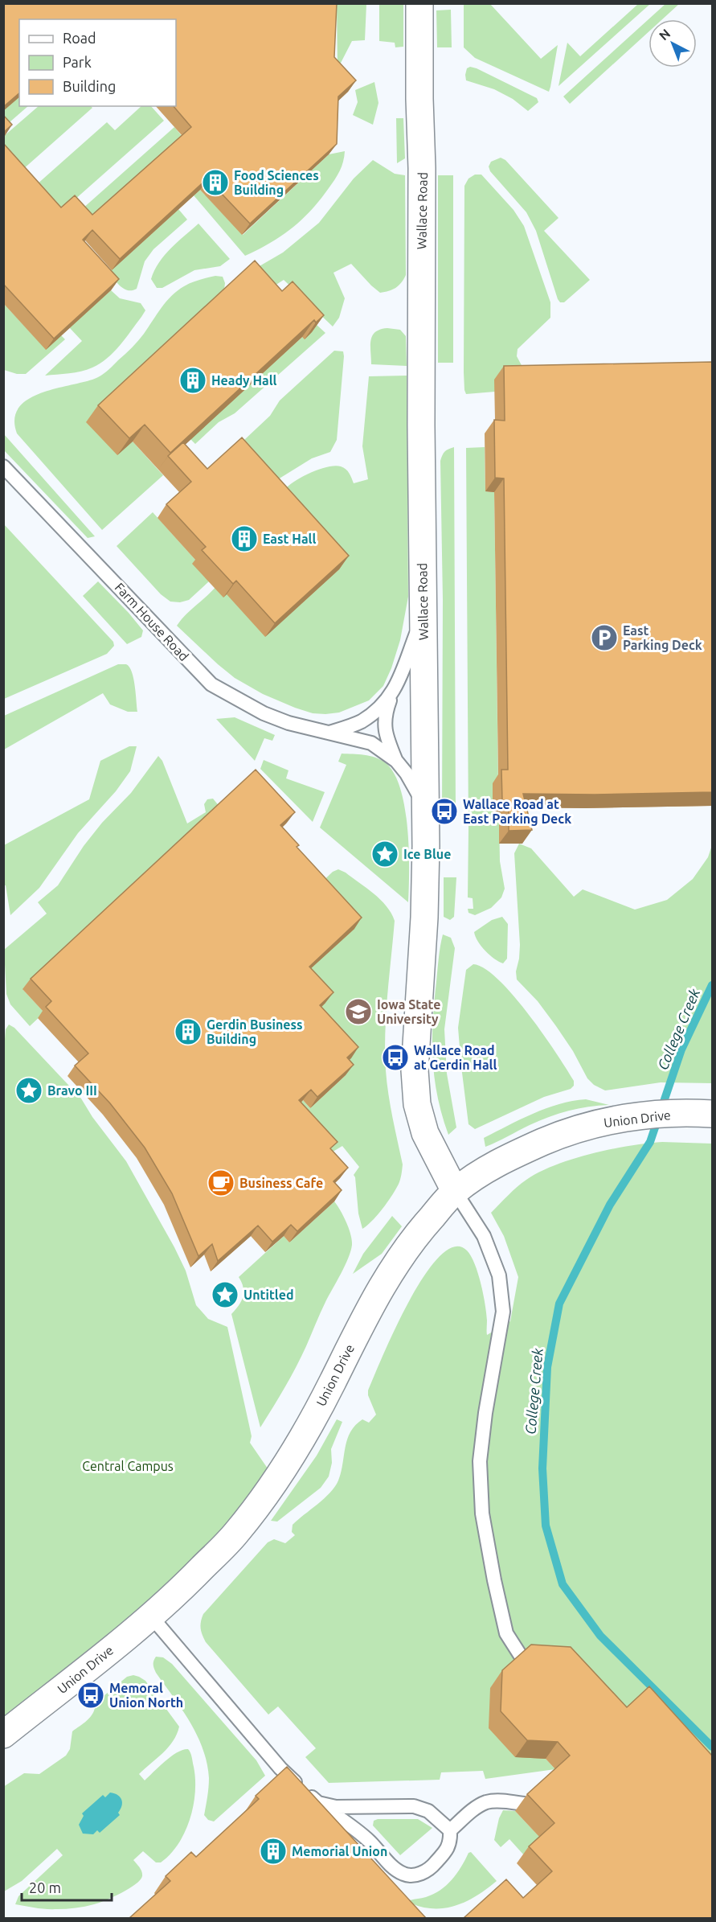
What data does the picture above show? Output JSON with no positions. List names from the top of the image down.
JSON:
{
  "streets": {
    "street": ["Wallace Road", "Union Drive"],
    "lane": ["Farm House Road"]
  },
  "crossings": [
    ["Wallace Road", "Farm House Road"],
    ["Wallace Road", "Union Drive"]
  ],
  "water": ["College Creek"],
  "parks": ["Central Campus"],
  "places": {
    "building": [
      "Food Sciences Building",
      "Heady Hall",
      "East Hall",
      "Gerdin Business Building",
      "Memorial Union"
    ],
    "parking": ["East Parking Deck"],
    "bus stop": ["Wallace Road at East Parking Deck", "Wallace Road at Gerdin Hall", "Memoral Union North"],
    "place": ["Ice Blue", "Bravo III", "Untitled"],
    "school or university": ["Iowa State University"],
    "cafe": ["Business Cafe"]
  },
  "legend": ["Road", "Park", "Building"],
  "scale_bar": "20 m",
  "north": "top left"
}
